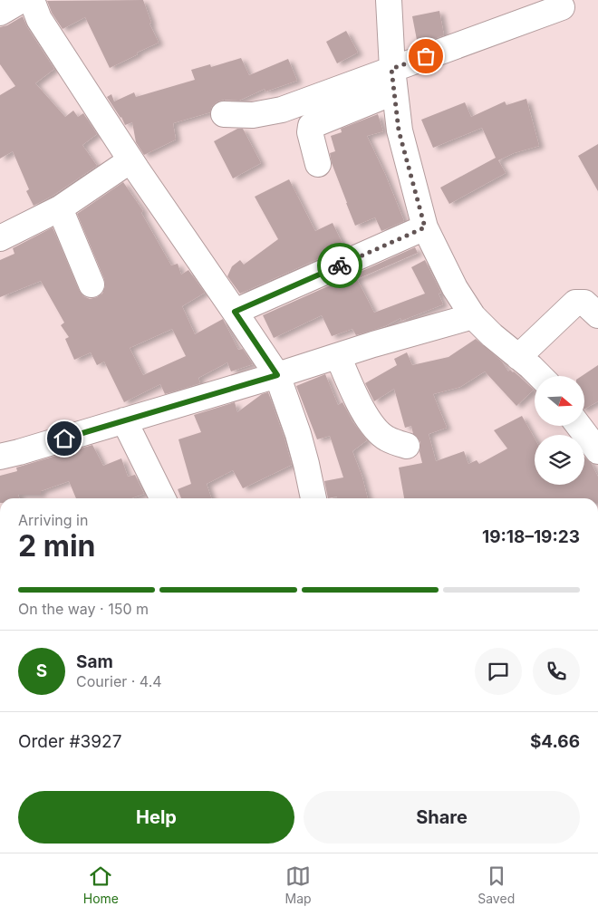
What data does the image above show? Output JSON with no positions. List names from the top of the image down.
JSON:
{
  "north": "right",
  "page": {
    "heading": ["2 min", "Arriving in", "19:18–19:23"],
    "panel": [
      "Sam",
      "Courier · 4.4",
      "Order #3927",
      "$4.66"
    ],
    "bar": "On the way · 150 m",
    "round": "S",
    "buttons": ["Help", "Share"],
    "tabs": ["Home", "Map", "Saved"]
  }
}
